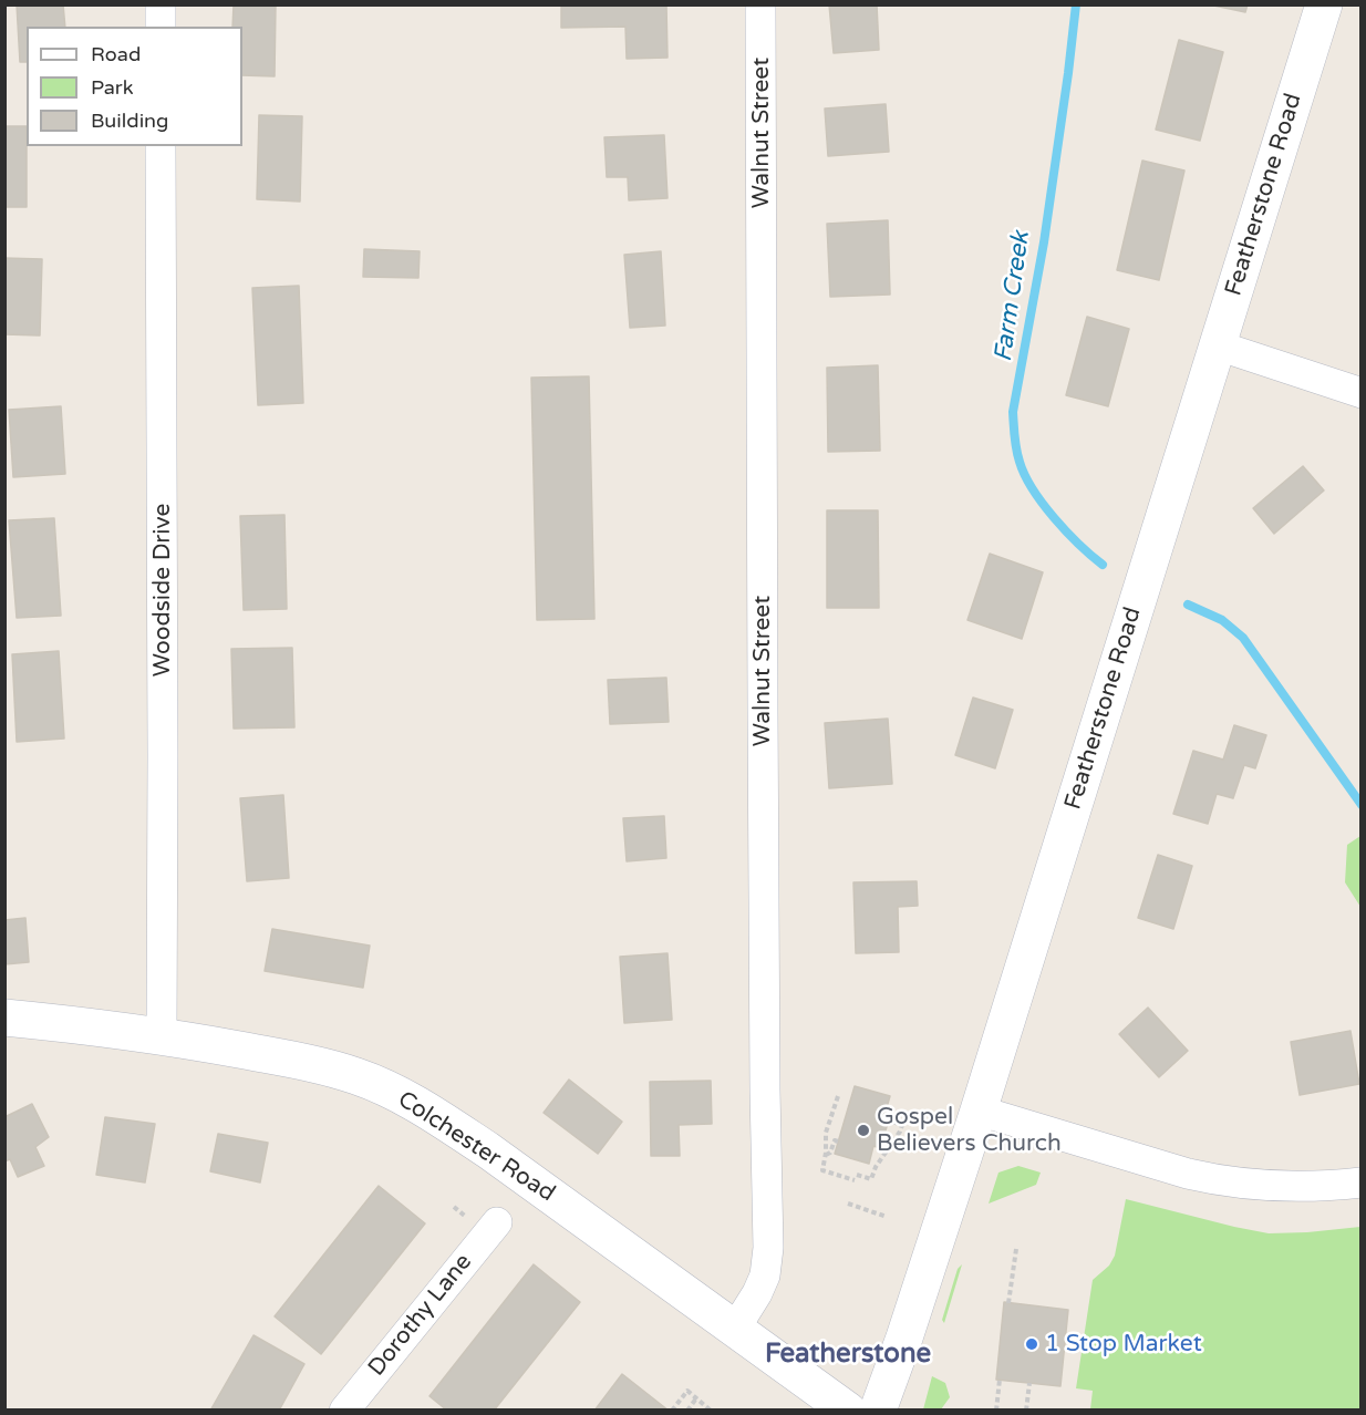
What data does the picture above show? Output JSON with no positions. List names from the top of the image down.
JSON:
{
  "streets": {
    "street": [
      "Walnut Street",
      "Featherstone Road",
      "Woodside Drive",
      "Colchester Road",
      "Dorothy Lane"
    ]
  },
  "crossings": [
    ["Walnut Street", "Colchester Road"],
    ["Woodside Drive", "Colchester Road"]
  ],
  "districts": ["Featherstone"],
  "water": ["Farm Creek"],
  "places": ["Gospel Believers Church", "1 Stop Market"],
  "legend": ["Road", "Park", "Building"]
}
